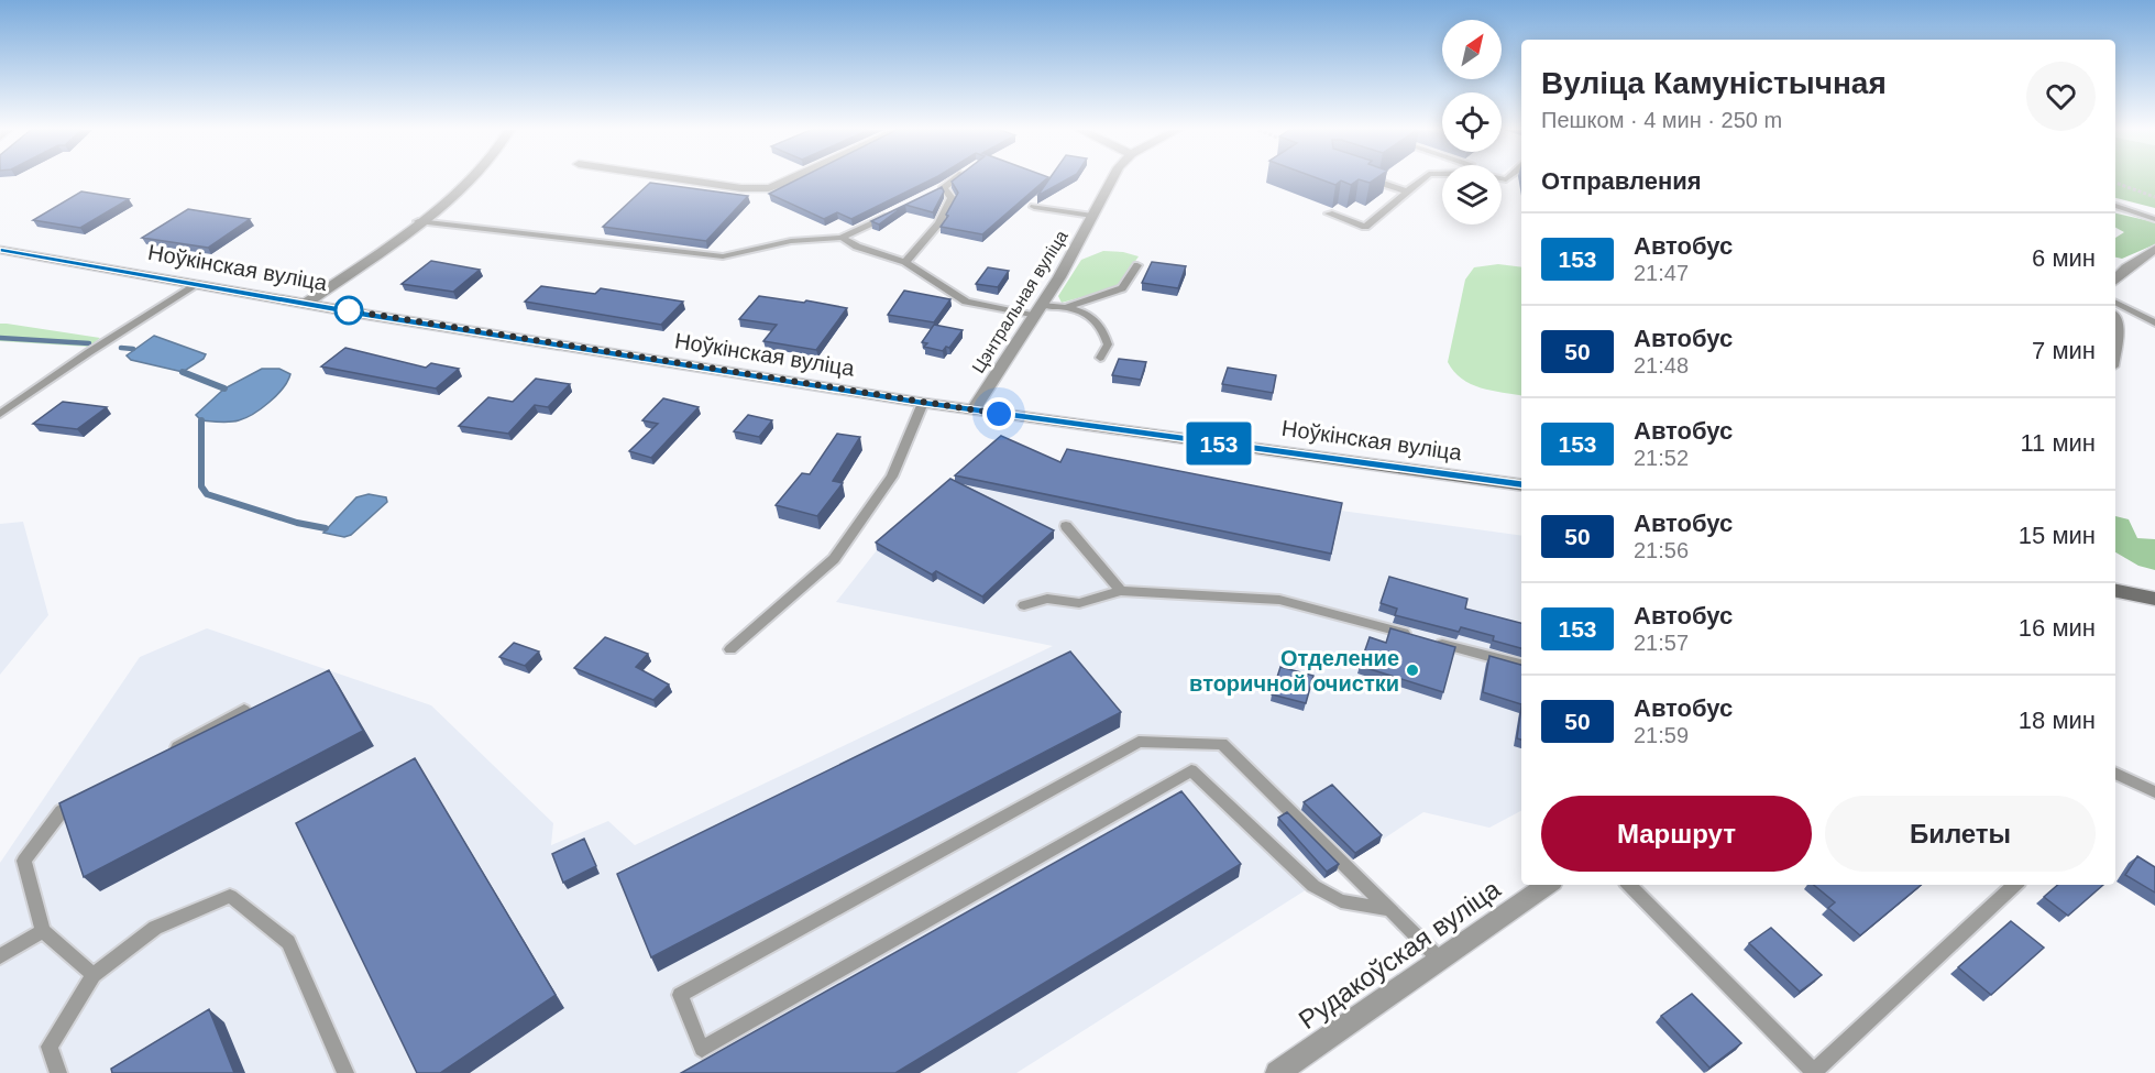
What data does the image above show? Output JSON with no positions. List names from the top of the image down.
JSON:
{
  "streets": {
    "main road": ["Ноўкінская вуліца"],
    "street": ["Цэнтральная вуліца", "Рудакоўская вуліца"]
  },
  "crossings": [
    ["Ноўкінская вуліца", "Цэнтральная вуліца"]
  ],
  "places": ["Отделение вторичной очистки"],
  "lines": ["bus line 153"],
  "north": "top right",
  "page": {
    "on_map": "153",
    "heading": [
      ["Вуліца Камуністычная", "Пешком · 4 мин · 250 m"],
      "Отправления"
    ],
    "list": [
      {
        "mark": "153",
        "name": "Автобус",
        "note": "21:47",
        "value": "6 мин"
      },
      {
        "mark": "50",
        "name": "Автобус",
        "note": "21:48",
        "value": "7 мин"
      },
      {
        "mark": "153",
        "name": "Автобус",
        "note": "21:52",
        "value": "11 мин"
      },
      {
        "mark": "50",
        "name": "Автобус",
        "note": "21:56",
        "value": "15 мин"
      },
      {
        "mark": "153",
        "name": "Автобус",
        "note": "21:57",
        "value": "16 мин"
      },
      {
        "mark": "50",
        "name": "Автобус",
        "note": "21:59",
        "value": "18 мин"
      }
    ],
    "buttons": ["Маршрут", "Билеты"]
  }
}
